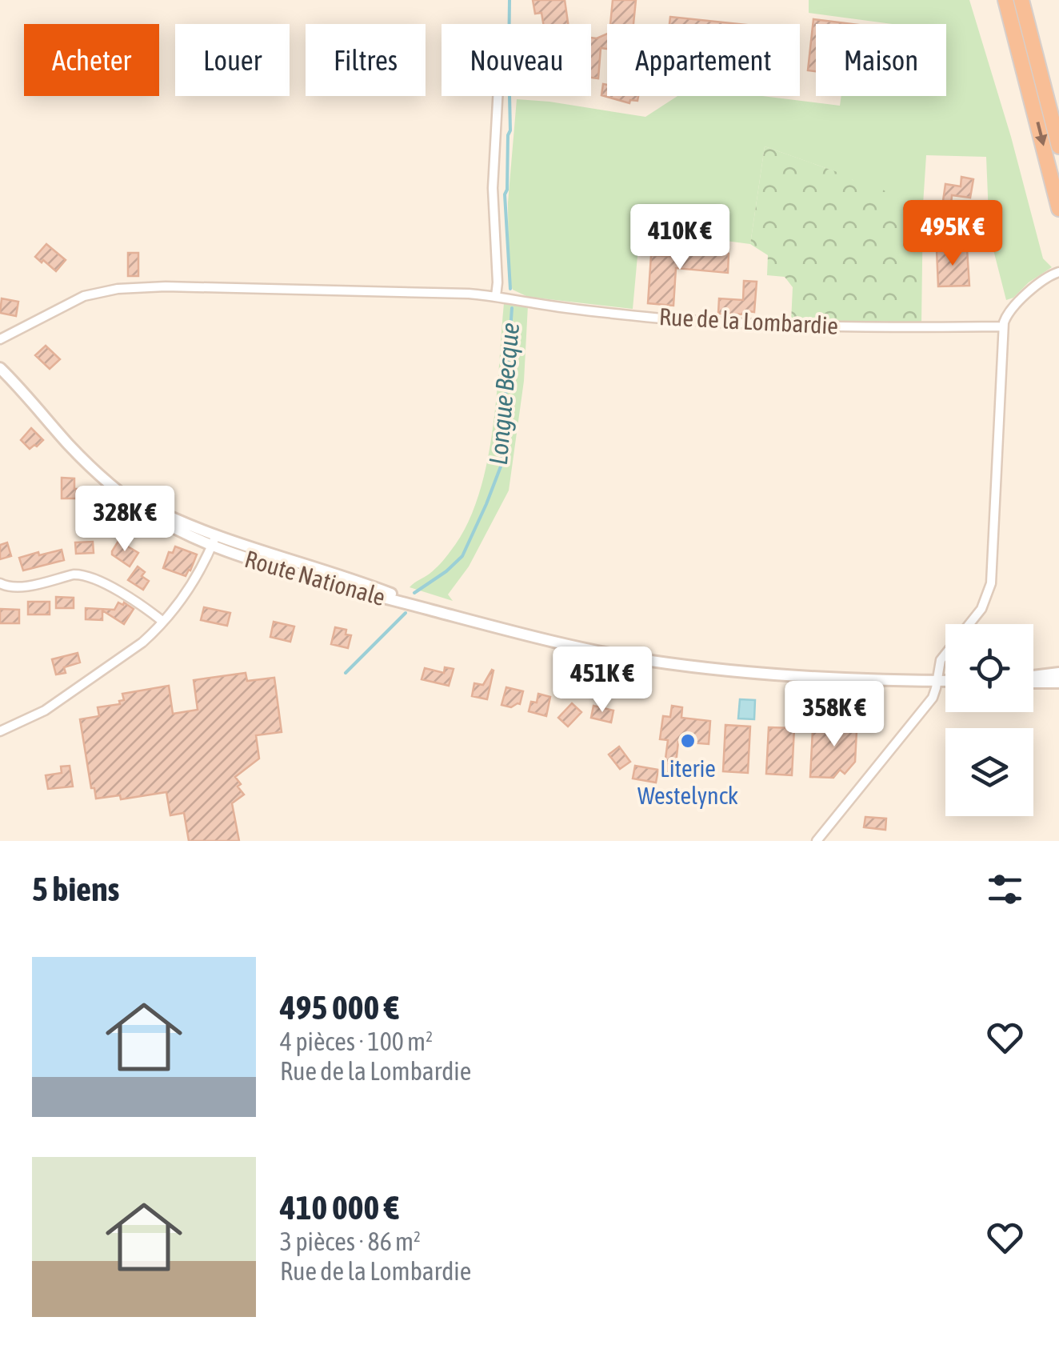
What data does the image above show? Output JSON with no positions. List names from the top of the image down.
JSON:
{
  "streets": {
    "street": ["Rue de la Lombardie", "Route Nationale"]
  },
  "water": ["Longue Becque"],
  "places": ["Literie Westelynck"],
  "page": {
    "chip": [
      "Acheter",
      "Louer",
      "Filtres",
      "Nouveau",
      "Appartement",
      "Maison"
    ],
    "price": [
      "495K €",
      "410K €",
      "328K €",
      "451K €",
      "358K €"
    ],
    "heading": "5 biens",
    "list": [
      {
        "name": "495 000 €",
        "note": "4 pièces · 100 m² · Rue de la Lombardie"
      },
      {
        "name": "410 000 €",
        "note": "3 pièces · 86 m² · Rue de la Lombardie"
      }
    ]
  }
}
